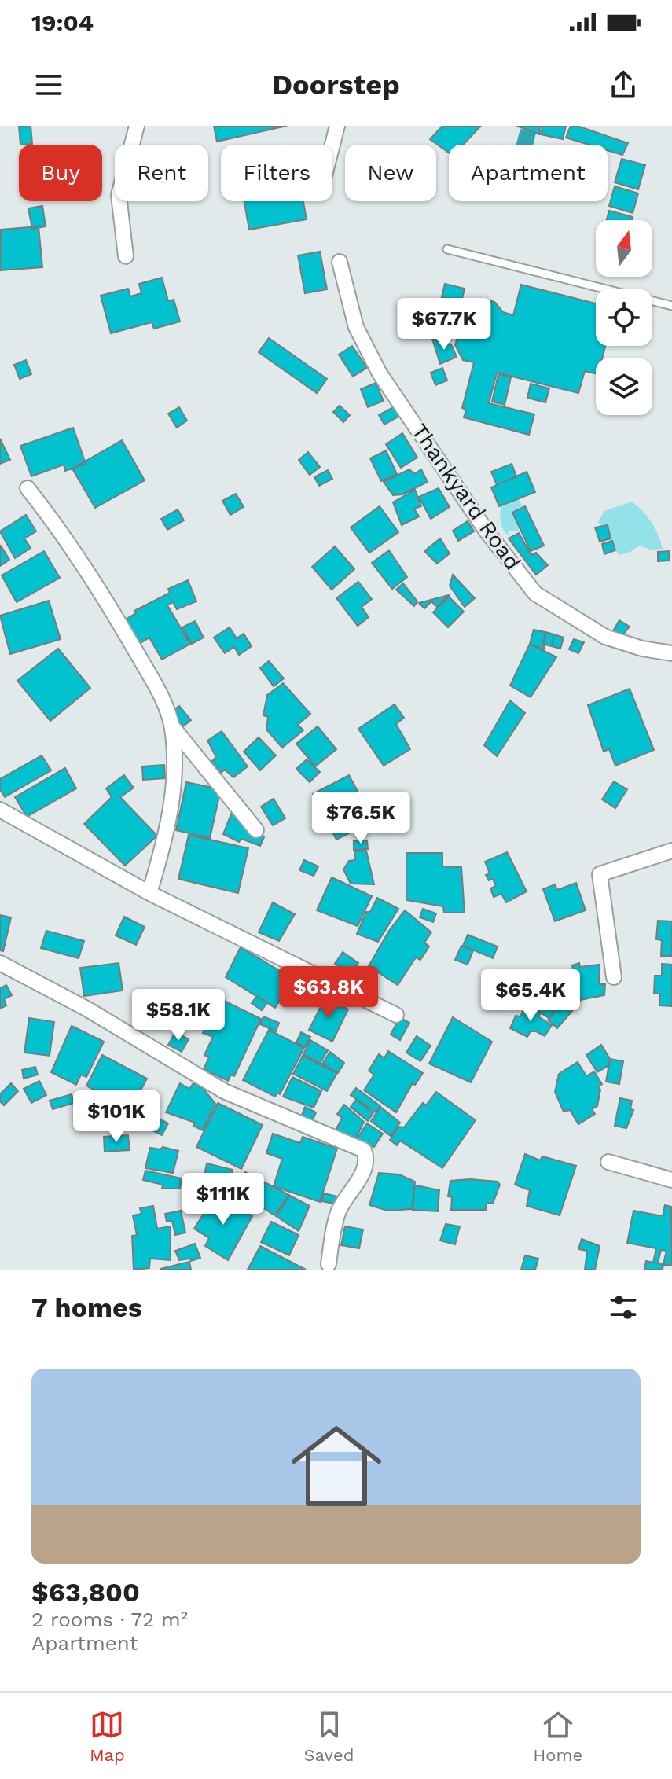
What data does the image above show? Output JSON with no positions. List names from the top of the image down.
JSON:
{
  "streets": {
    "street": ["Thankyard Road"]
  },
  "north": "top",
  "page": {
    "status": "19:04",
    "header": "Doorstep",
    "chip": [
      "Buy",
      "Rent",
      "Filters",
      "New",
      "Apartment"
    ],
    "price": [
      "$67.7K",
      "$76.5K",
      "$63.8K",
      "$65.4K",
      "$58.1K",
      "$101K",
      "$111K"
    ],
    "heading": "7 homes",
    "list": [
      {
        "name": "$63,800",
        "note": "2 rooms · 72 m² · Apartment"
      }
    ],
    "tabs": ["Map", "Saved", "Home"]
  }
}
